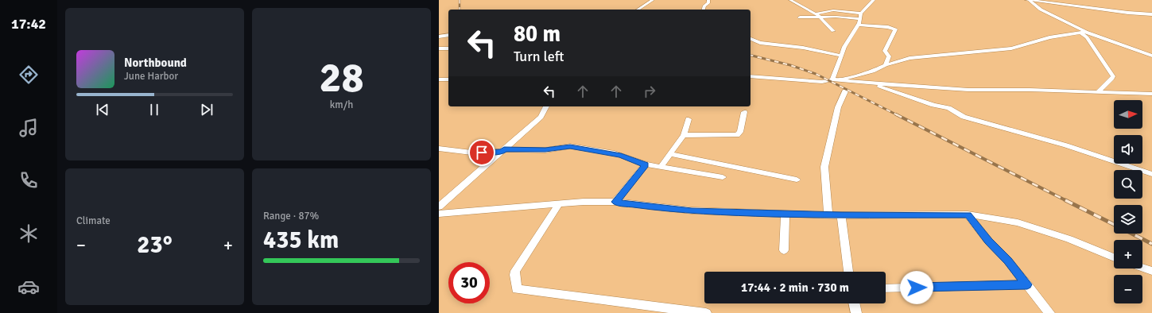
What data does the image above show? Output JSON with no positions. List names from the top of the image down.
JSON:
{
  "north": "right",
  "page": {
    "tabs": "17:42",
    "tile": [
      ["28", "km/h"],
      "Climate",
      ["Range · 87%", "435 km"]
    ],
    "turn": ["80 m", "Turn left"],
    "song": ["Northbound", "June Harbor"],
    "map_buttons": ["+", "−"],
    "heat": ["−", "23°", "+"],
    "limit": "30",
    "trip": "17:44 · 2 min · 730 m"
  }
}
